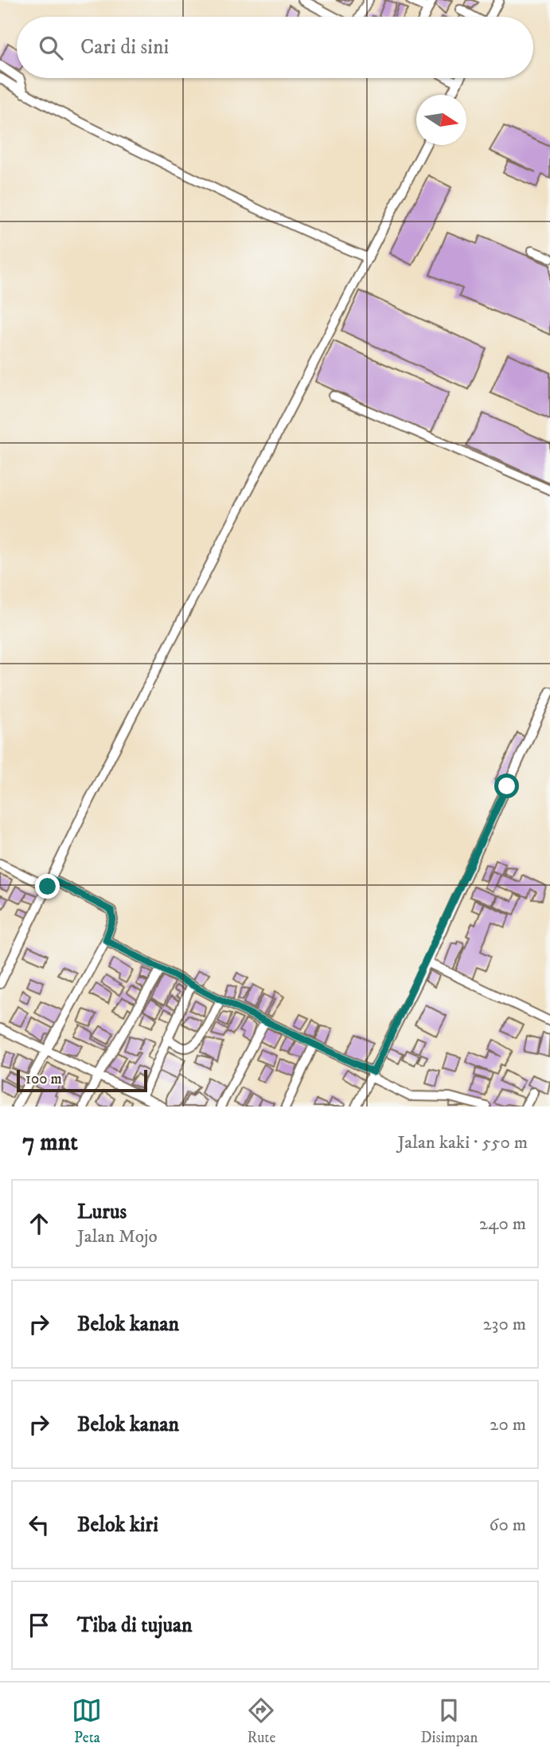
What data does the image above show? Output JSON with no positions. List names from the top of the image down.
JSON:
{
  "scale_bar": "100 m",
  "north": "right",
  "page": {
    "search": "Cari di sini",
    "scale": "100 m",
    "heading": ["7 mnt", "Jalan kaki · 550 m"],
    "list": [
      ["Lurus", "Jalan Mojo", "240 m"],
      ["Belok kanan", "230 m"],
      ["Belok kanan", "20 m"],
      ["Belok kiri", "60 m"],
      "Tiba di tujuan"
    ],
    "nav": ["Peta", "Rute", "Disimpan"]
  }
}
